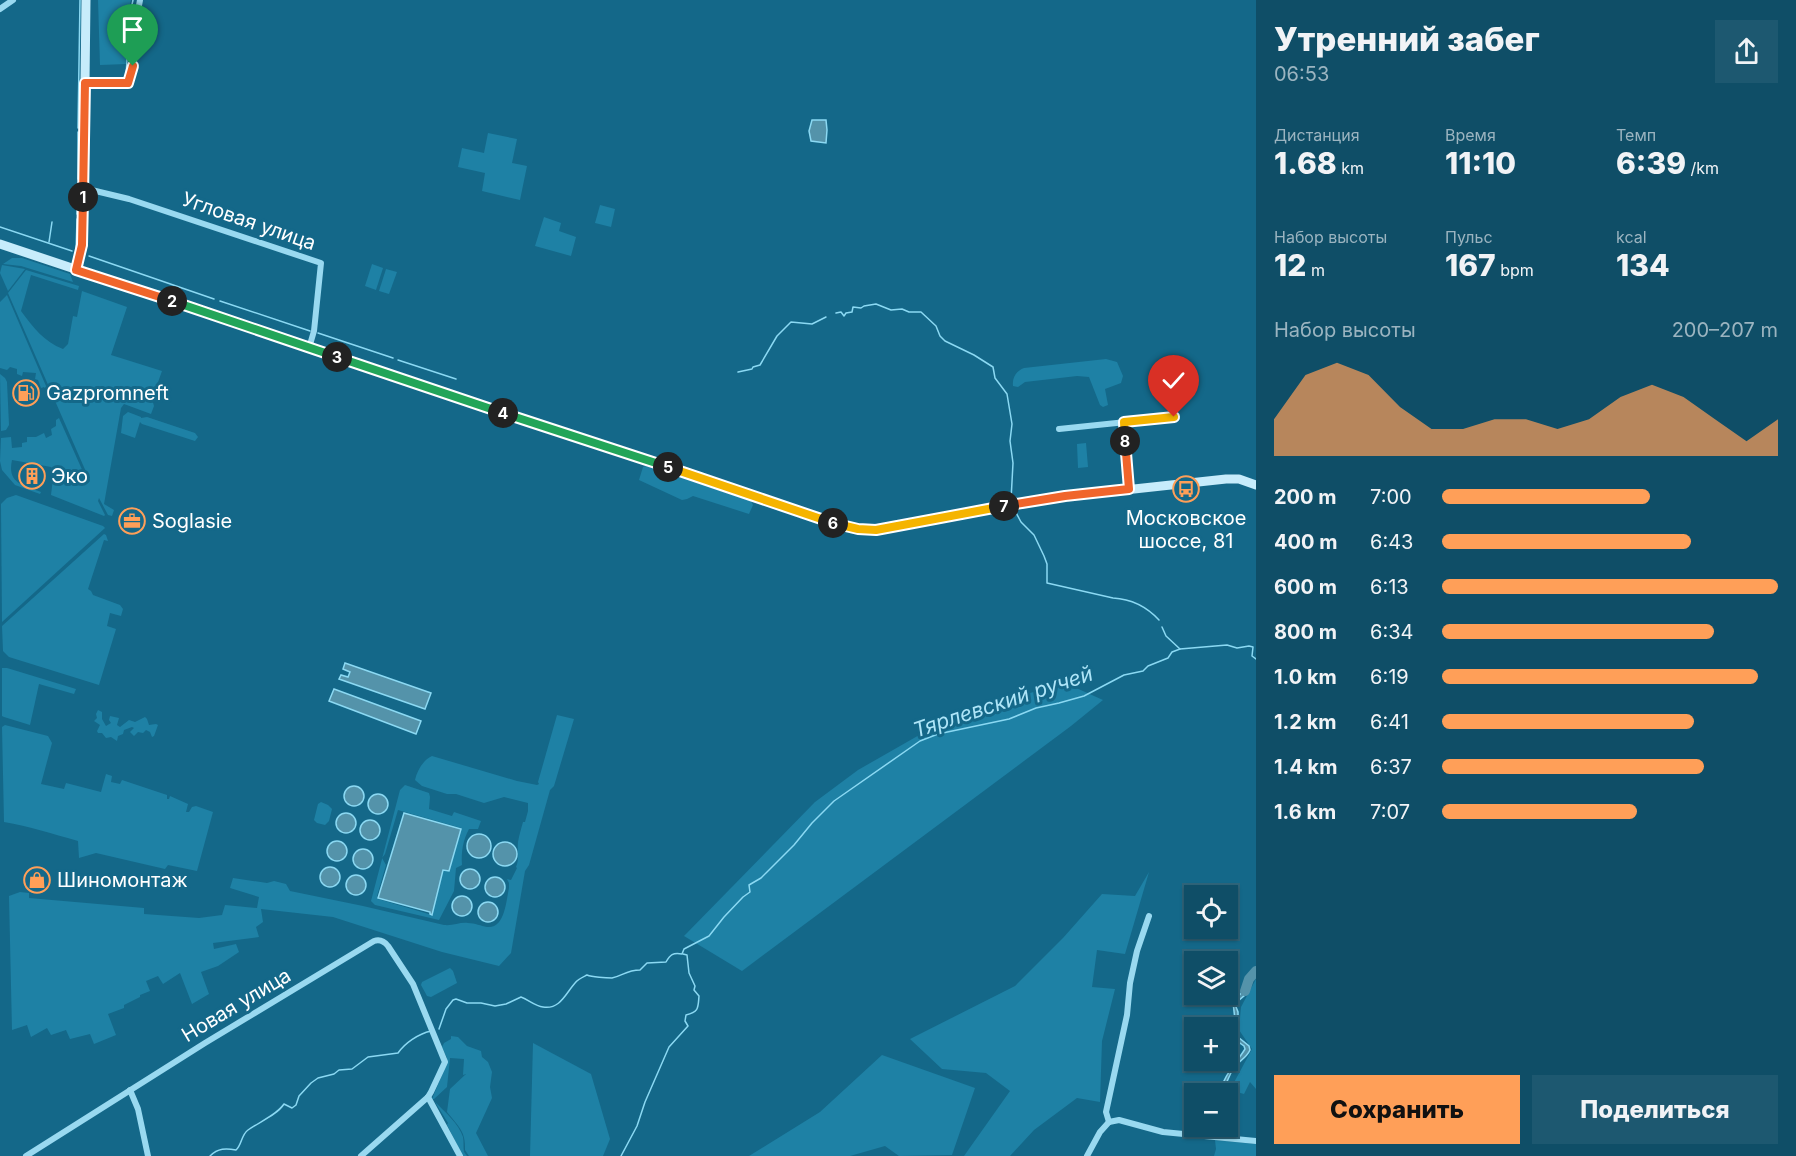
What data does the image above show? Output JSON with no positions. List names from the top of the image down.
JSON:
{
  "streets": {
    "street": ["Угловая улица", "Новая улица"]
  },
  "water": ["Тярлевский ручей"],
  "places": {
    "fuel station": ["Gazpromneft"],
    "building": ["Эко"],
    "bus stop": ["Московское шоссе, 81"],
    "office": ["Soglasie"],
    "shop": ["Шиномонтаж"]
  },
  "page": {
    "heading": ["Утренний забег", "06:53"],
    "stats": [
      ["Дистанция", "1.68 km"],
      ["Время", "11:10"],
      ["Темп", "6:39 /km"],
      ["Набор высоты", "12 m"],
      ["Пульс", "167 bpm"],
      ["kcal", "134"]
    ],
    "pins": [
      "1",
      "2",
      "3",
      "4",
      "8",
      "5",
      "7",
      "6"
    ],
    "chart": ["Набор высоты", "200–207 m"],
    "list": [
      {
        "name": "200 m",
        "note": "7:00"
      },
      {
        "name": "400 m",
        "note": "6:43"
      },
      {
        "name": "600 m",
        "note": "6:13"
      },
      {
        "name": "800 m",
        "note": "6:34"
      },
      {
        "name": "1.0 km",
        "note": "6:19"
      },
      {
        "name": "1.2 km",
        "note": "6:41"
      },
      {
        "name": "1.4 km",
        "note": "6:37"
      },
      {
        "name": "1.6 km",
        "note": "7:07"
      }
    ],
    "map_buttons": ["+", "−"],
    "buttons": ["Сохранить", "Поделиться"]
  }
}
